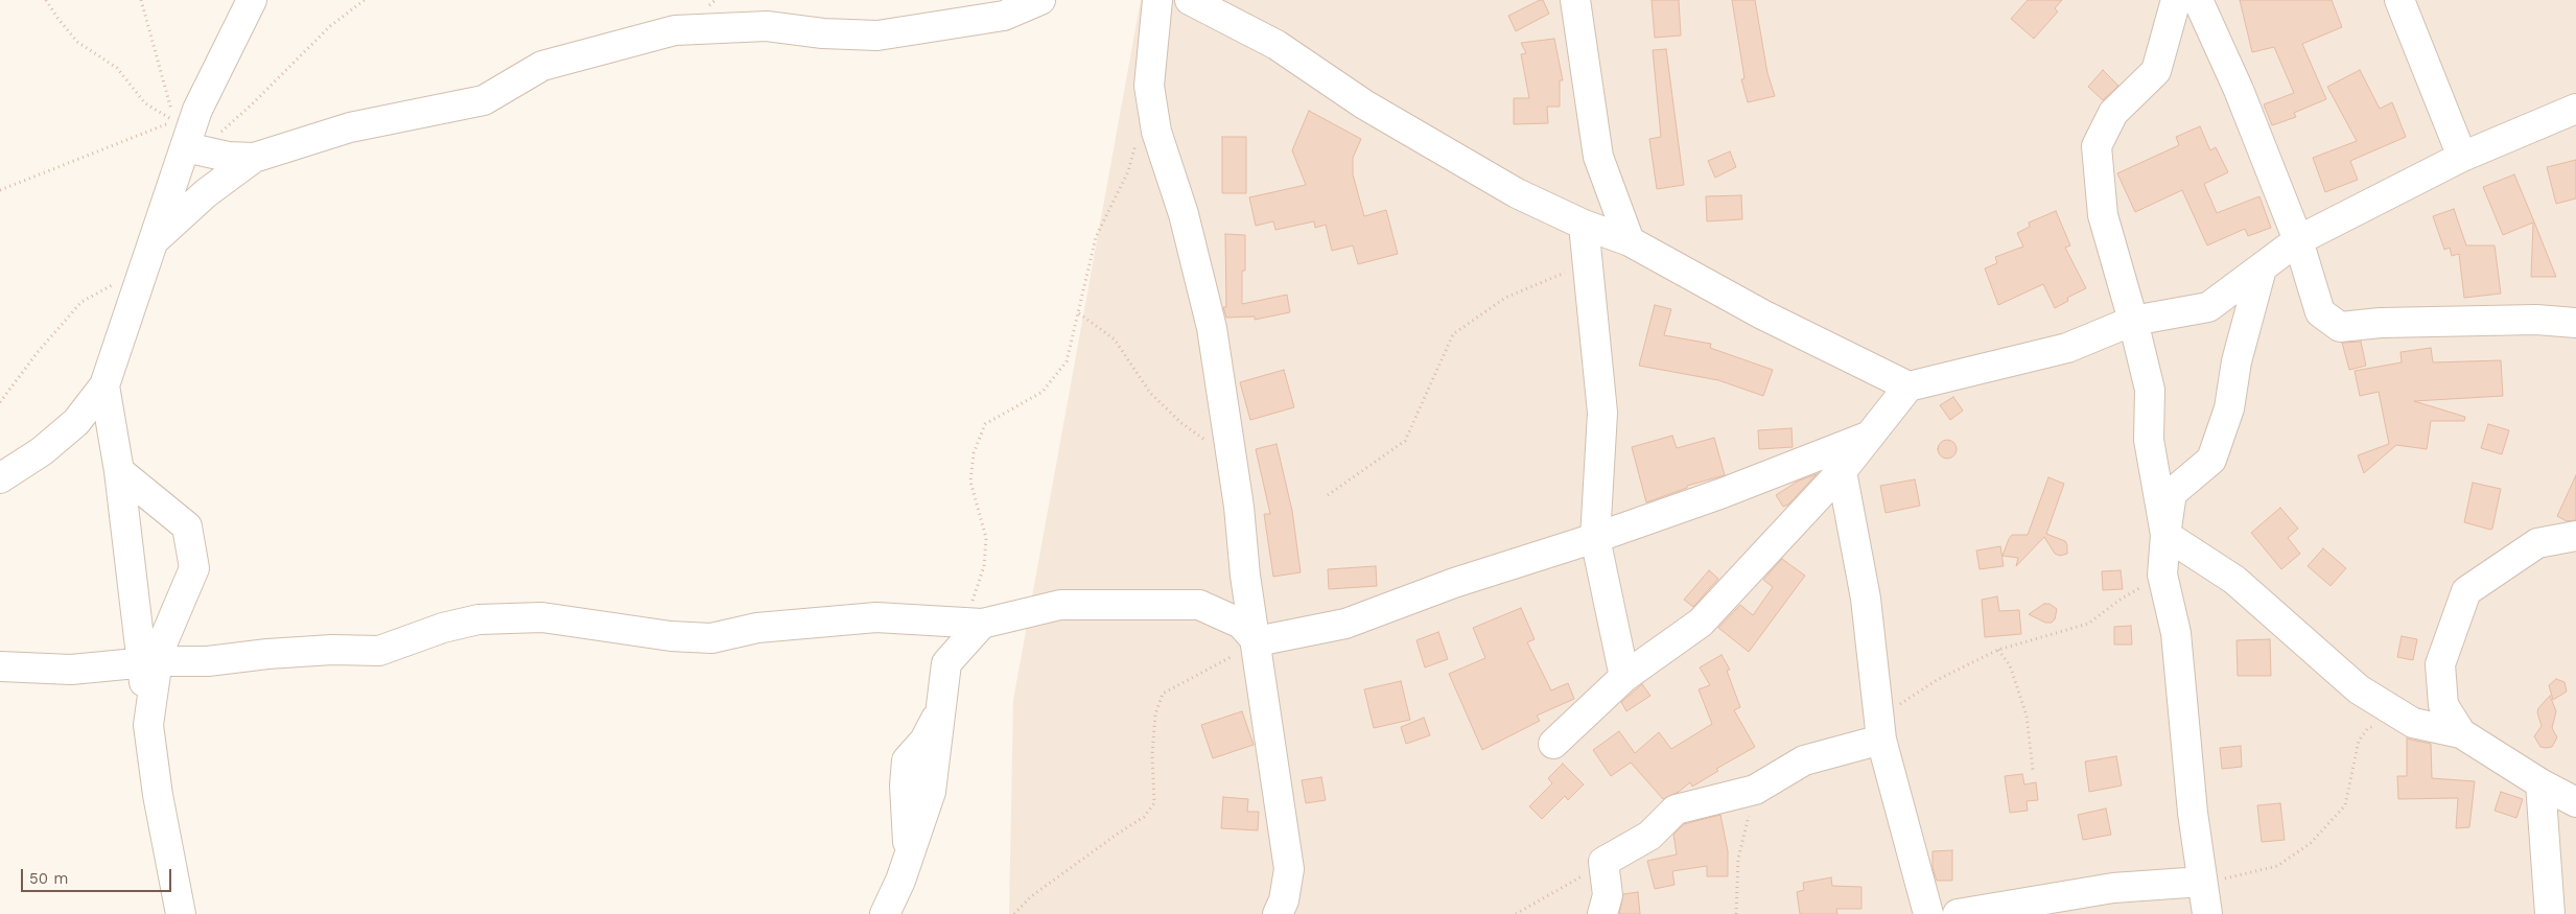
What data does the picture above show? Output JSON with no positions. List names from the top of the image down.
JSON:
{
  "scale_bar": "50 m"
}
